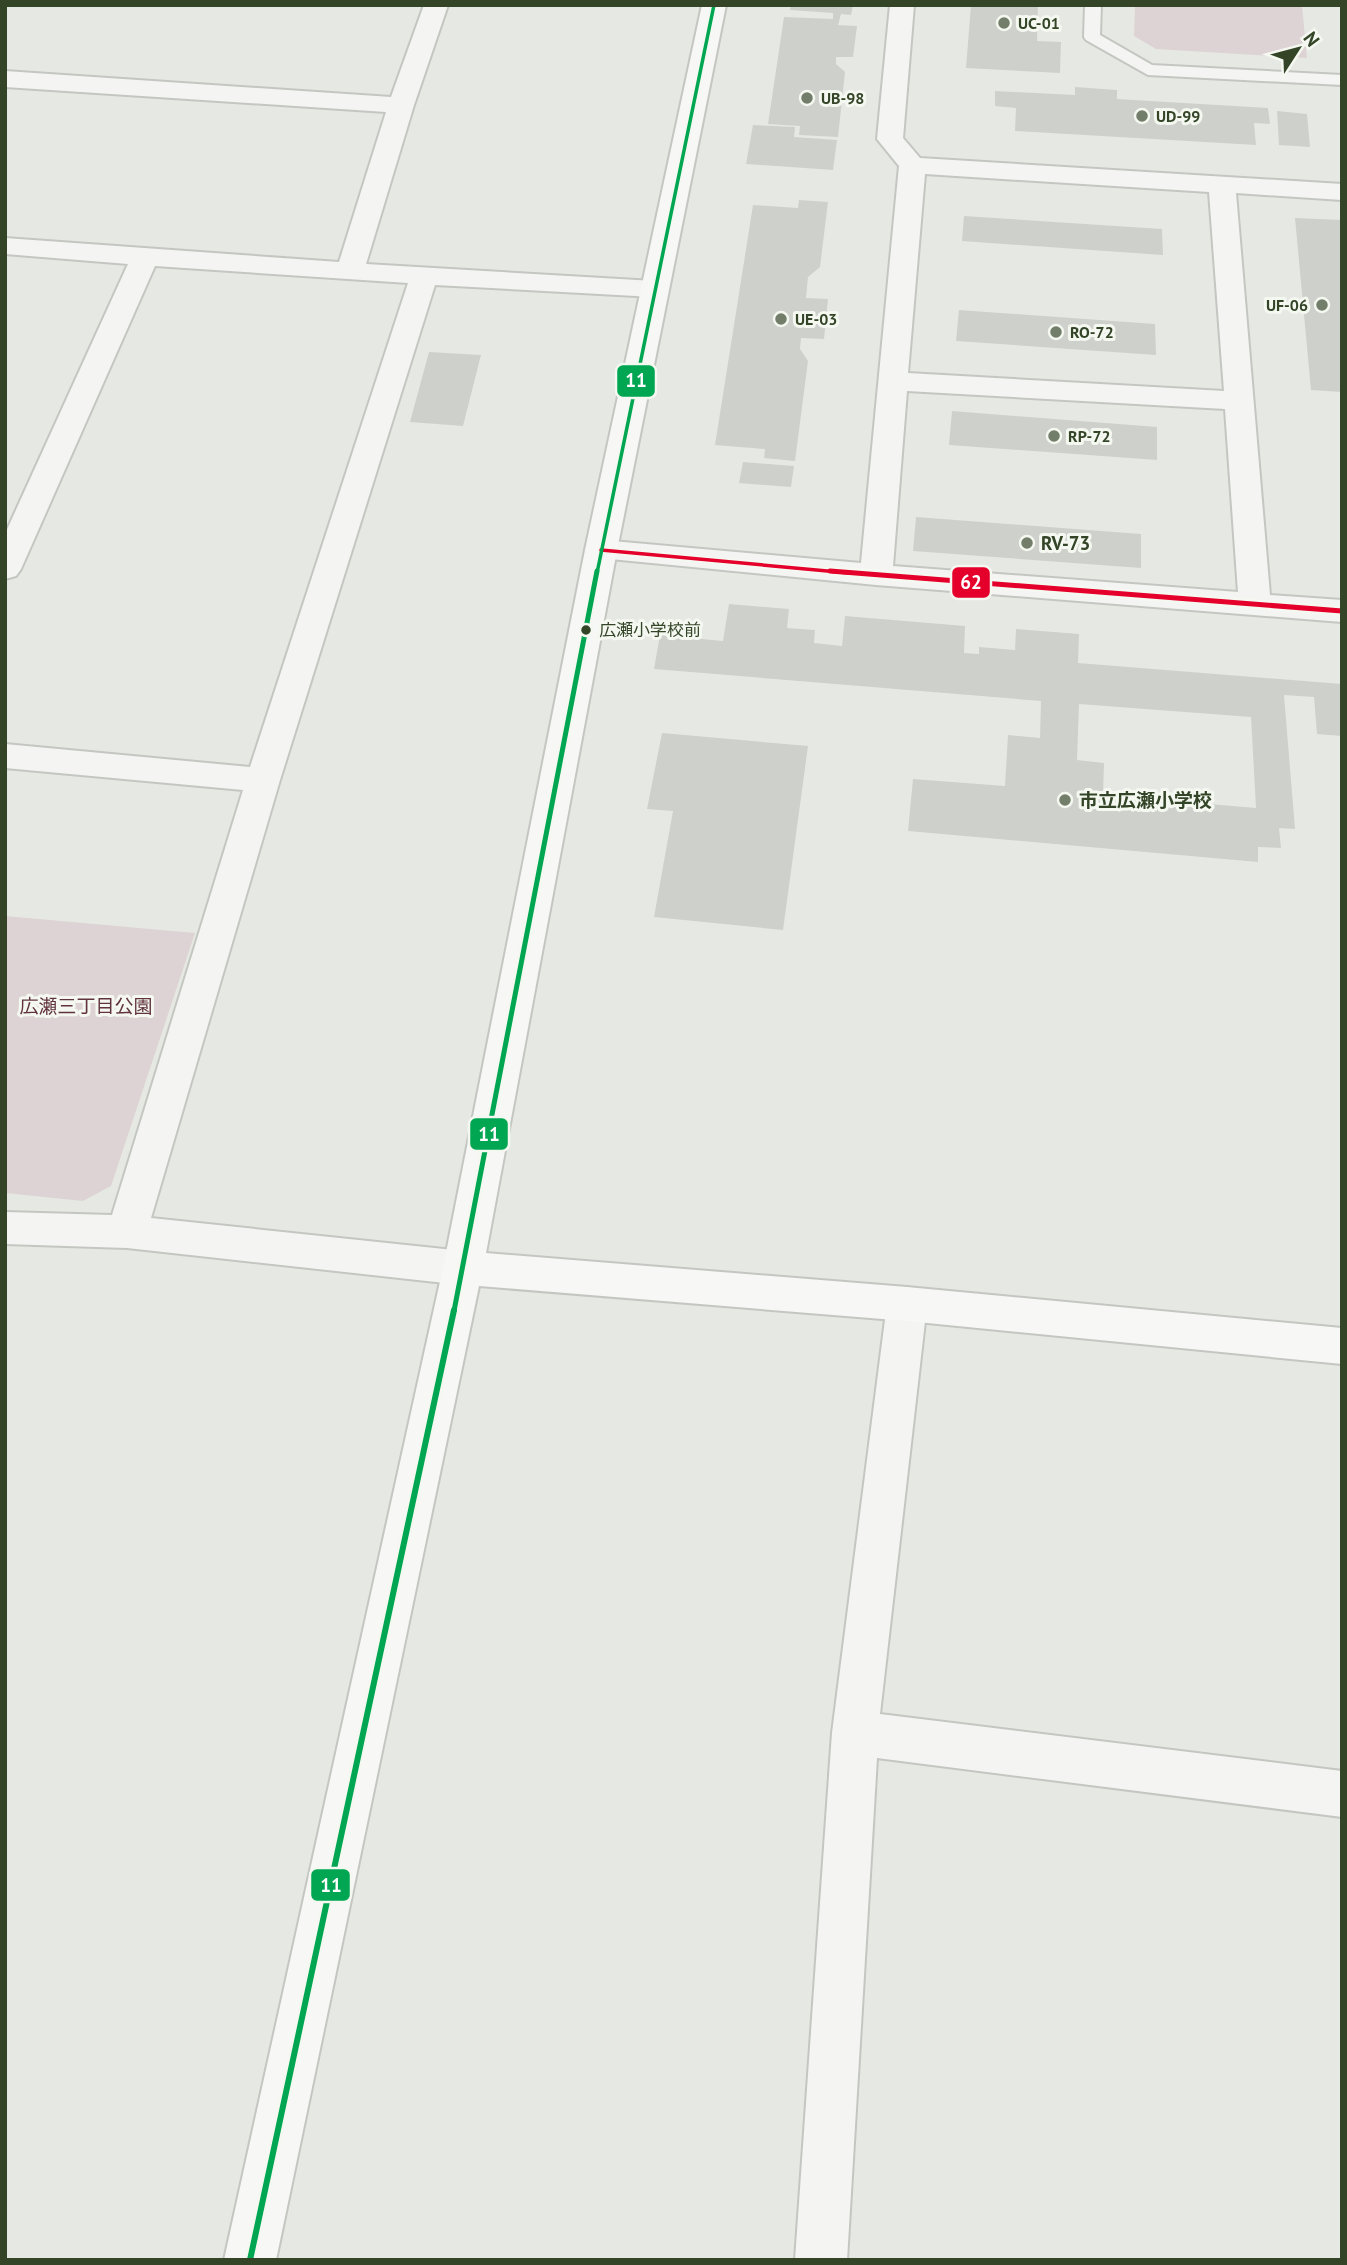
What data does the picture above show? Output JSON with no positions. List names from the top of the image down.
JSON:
{
  "parks": ["広瀬三丁目公園"],
  "places": [
    "UC-01",
    "UB-98",
    "UD-99",
    "UF-06",
    "UE-03",
    "RO-72",
    "RP-72",
    "RV-73",
    "広瀬小学校前",
    "市立広瀬小学校"
  ],
  "lines": ["transit line 11", "transit line 62"],
  "north": "top right"
}
